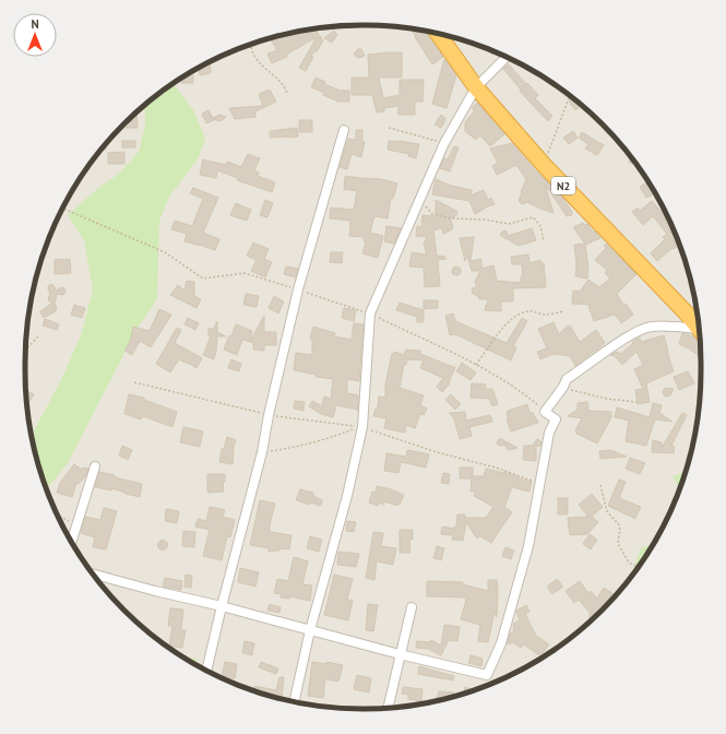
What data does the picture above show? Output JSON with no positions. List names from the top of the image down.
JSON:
{
  "streets": {
    "highway": ["N2"]
  },
  "north": "top"
}
